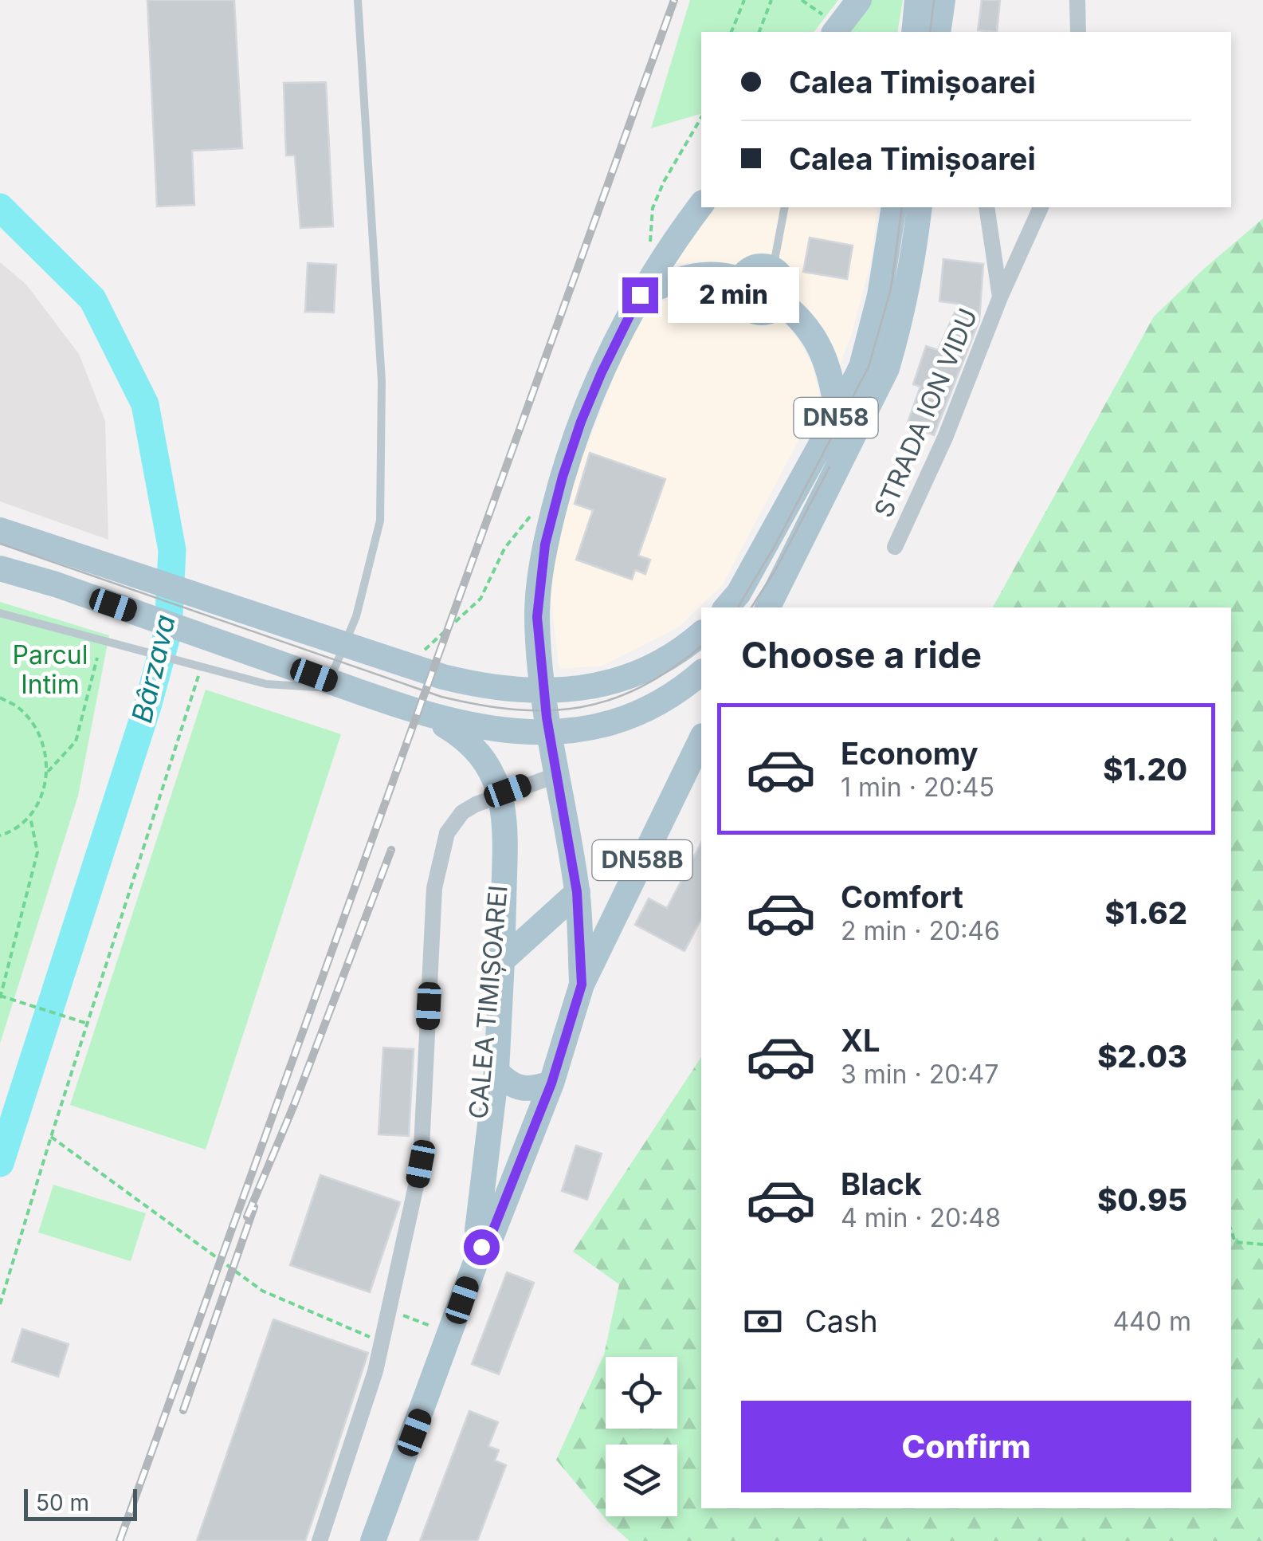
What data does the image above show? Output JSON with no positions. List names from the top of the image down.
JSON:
{
  "streets": {
    "main road": ["DN58", "DN58B", "CALEA TIMIȘOAREI"],
    "street": ["STRADA ION VIDU"]
  },
  "water": ["Bârzava"],
  "parks": ["Parcul Intim"],
  "scale_bar": "50 m",
  "page": {
    "banner": ["Calea Timișoarei", "Calea Timișoarei"],
    "bubble": "2 min",
    "heading": "Choose a ride",
    "list": [
      {
        "name": "Economy",
        "note": "1 min · 20:45",
        "value": "$1.20"
      },
      {
        "name": "Comfort",
        "note": "2 min · 20:46",
        "value": "$1.62"
      },
      {
        "name": "XL",
        "note": "3 min · 20:47",
        "value": "$2.03"
      },
      {
        "name": "Black",
        "note": "4 min · 20:48",
        "value": "$0.95"
      }
    ],
    "pay": ["Cash", "440 m"],
    "buttons": "Confirm",
    "scale": "50 m"
  }
}
